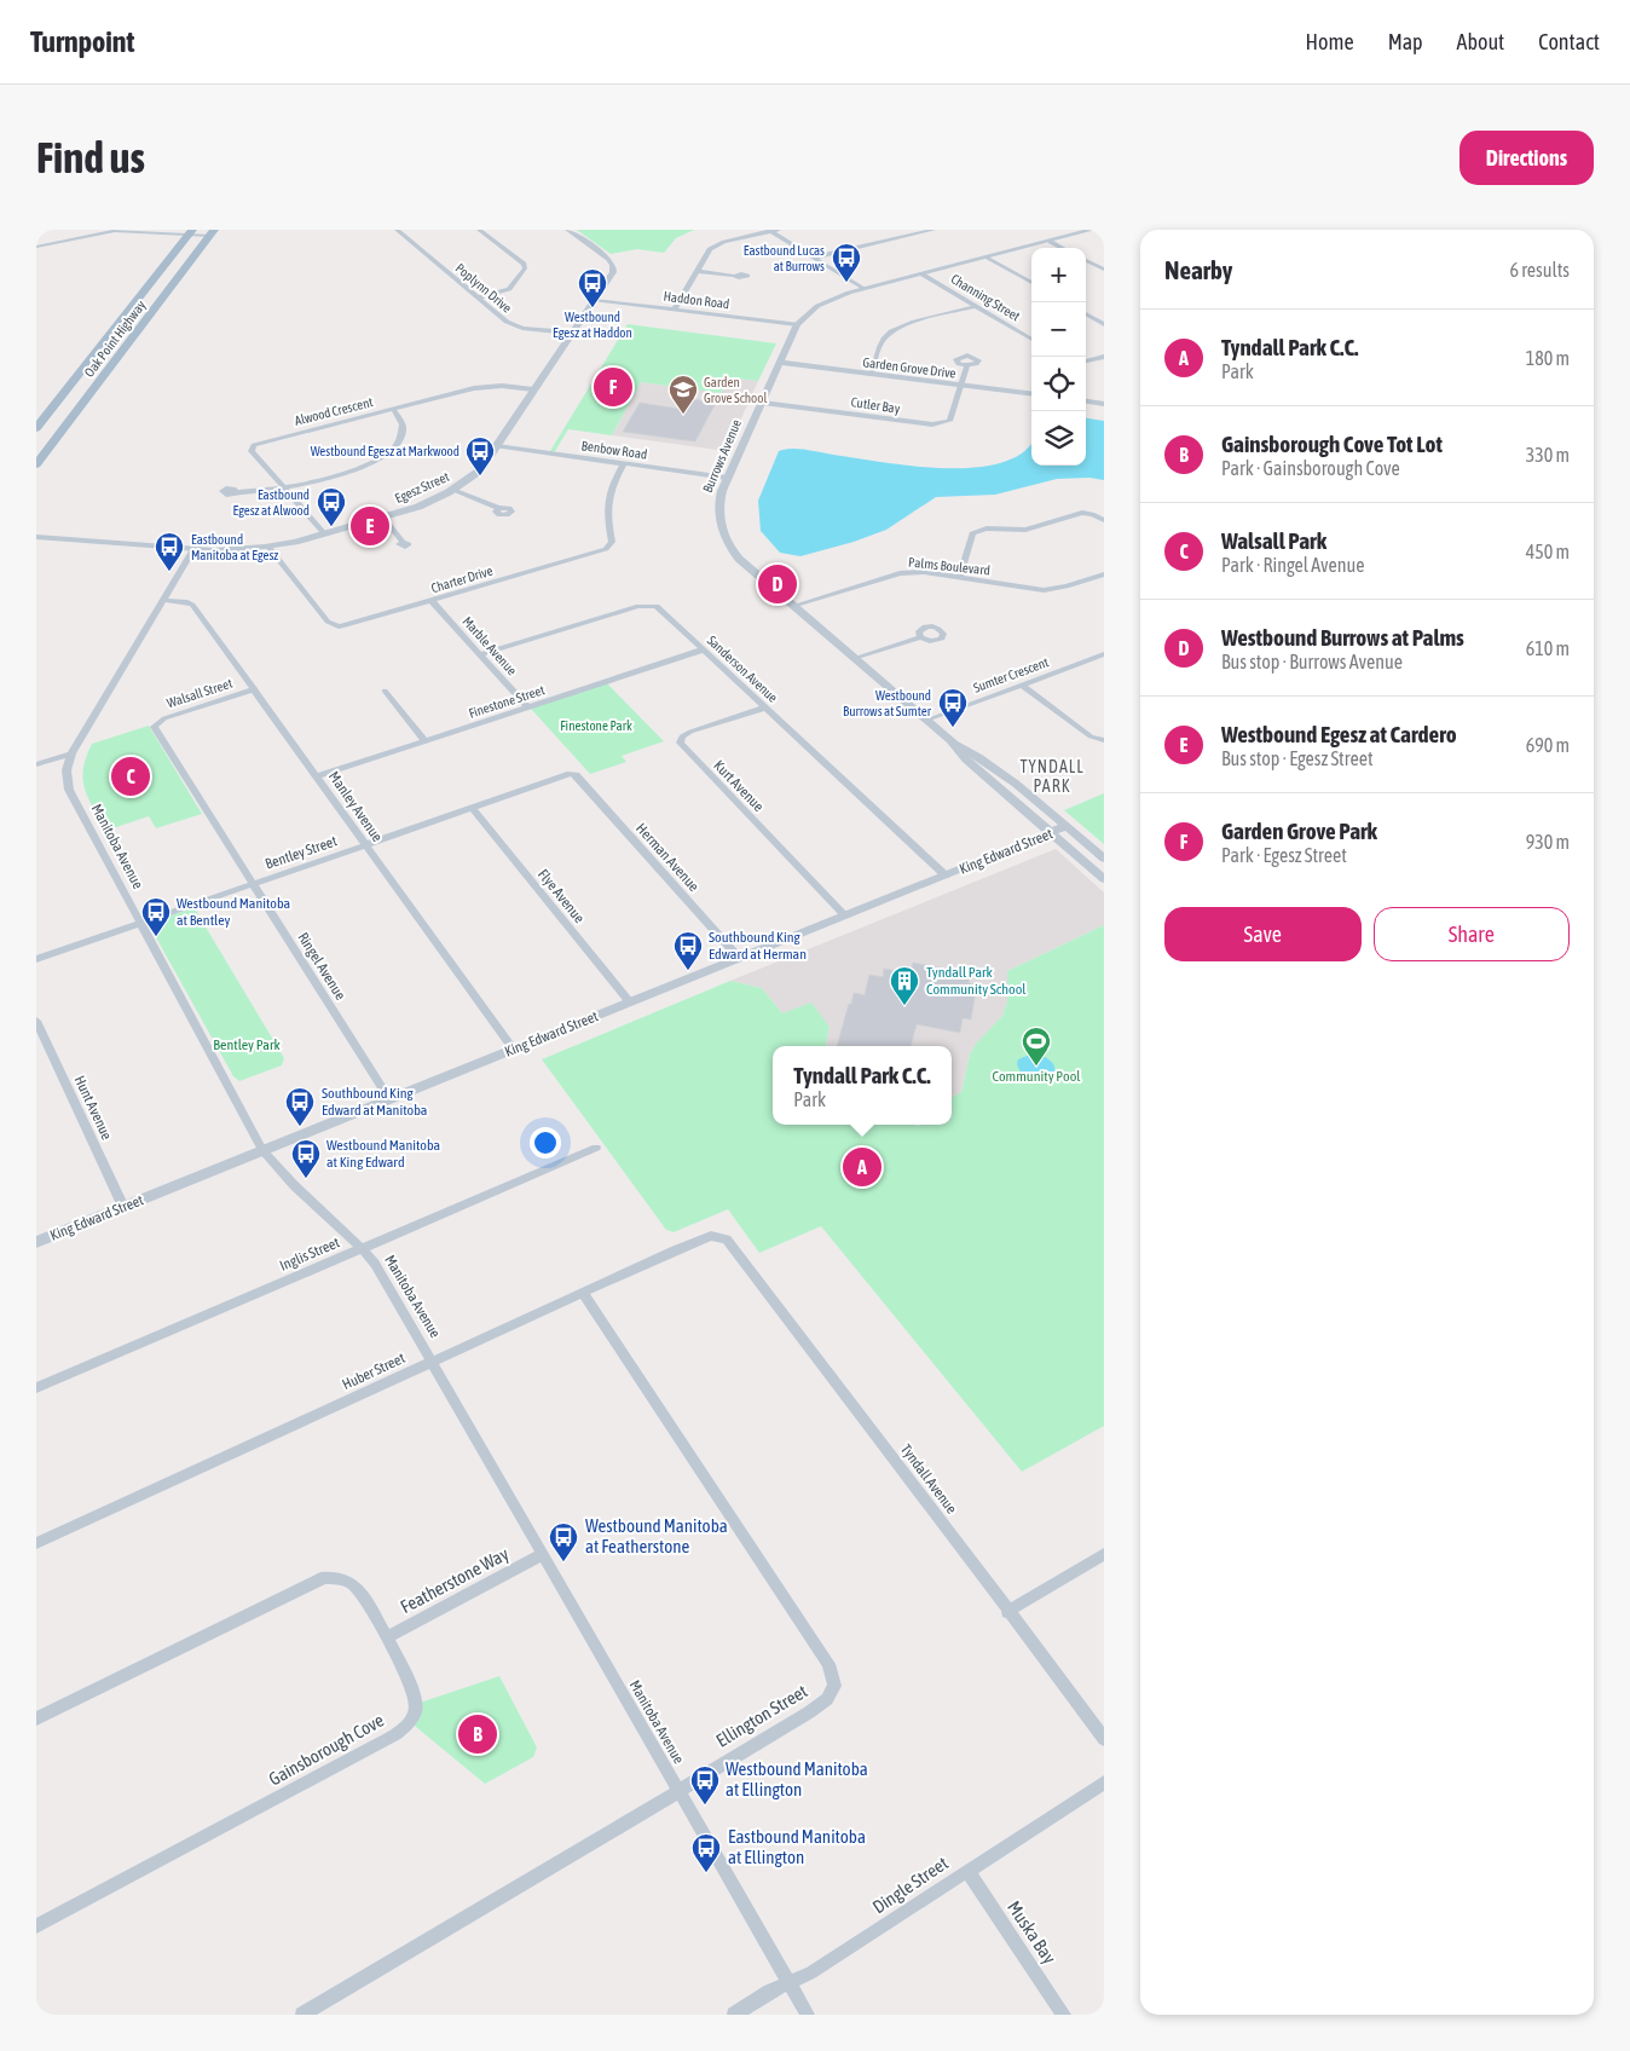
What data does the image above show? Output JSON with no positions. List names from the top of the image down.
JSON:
{
  "streets": {
    "main road": ["Oak Point Highway"],
    "street": [
      "Poplynn Drive",
      "Channing Street",
      "Haddon Road",
      "Garden Grove Drive",
      "Cutler Bay",
      "Alwood Crescent",
      "Benbow Road",
      "Burrows Avenue",
      "Egesz Street",
      "Palms Boulevard",
      "Charter Drive",
      "Marble Avenue",
      "Sanderson Avenue",
      "Sumter Crescent",
      "Walsall Street",
      "Finestone Street",
      "Kurt Avenue",
      "Manley Avenue",
      "Manitoba Avenue",
      "King Edward Street",
      "Bentley Street",
      "Herman Avenue",
      "Flye Avenue",
      "Ringel Avenue",
      "Hunt Avenue",
      "Inglis Street",
      "Huber Street",
      "Tyndall Avenue",
      "Featherstone Way",
      "Ellington Street",
      "Gainsborough Cove",
      "Dingle Street",
      "Muska Bay"
    ]
  },
  "crossings": [
    ["Poplynn Drive", "Egesz Street"],
    ["Channing Street", "Burrows Avenue"],
    ["Haddon Road", "Burrows Avenue"],
    ["Haddon Road", "Egesz Street"],
    ["Garden Grove Drive", "Cutler Bay"],
    ["Garden Grove Drive", "Burrows Avenue"],
    ["Cutler Bay", "Burrows Avenue"],
    ["Alwood Crescent", "Egesz Street"],
    ["Benbow Road", "Burrows Avenue"],
    ["Benbow Road", "Egesz Street"],
    ["Benbow Road", "Charter Drive"],
    ["Burrows Avenue", "Palms Boulevard"],
    ["Burrows Avenue", "Sumter Crescent"],
    ["Burrows Avenue", "King Edward Street"],
    ["Egesz Street", "Charter Drive"],
    ["Egesz Street", "Manitoba Avenue"],
    ["Charter Drive", "Marble Avenue"],
    ["Marble Avenue", "Sanderson Avenue"],
    ["Marble Avenue", "Finestone Street"],
    ["Sanderson Avenue", "Finestone Street"],
    ["Sanderson Avenue", "Kurt Avenue"],
    ["Sanderson Avenue", "King Edward Street"],
    ["Walsall Street", "Manley Avenue"],
    ["Walsall Street", "Ringel Avenue"],
    ["Finestone Street", "Manley Avenue"],
    ["Kurt Avenue", "King Edward Street"],
    ["Manley Avenue", "Manitoba Avenue"],
    ["Manley Avenue", "King Edward Street"],
    ["Manley Avenue", "Bentley Street"],
    ["Manitoba Avenue", "King Edward Street"],
    ["Manitoba Avenue", "Bentley Street"],
    ["Manitoba Avenue", "Inglis Street"],
    ["Manitoba Avenue", "Huber Street"],
    ["Manitoba Avenue", "Featherstone Way"],
    ["Manitoba Avenue", "Ellington Street"],
    ["Manitoba Avenue", "Dingle Street"],
    ["King Edward Street", "Herman Avenue"],
    ["King Edward Street", "Flye Avenue"],
    ["King Edward Street", "Ringel Avenue"],
    ["King Edward Street", "Hunt Avenue"],
    ["Bentley Street", "Herman Avenue"],
    ["Bentley Street", "Flye Avenue"],
    ["Bentley Street", "Ringel Avenue"],
    ["Huber Street", "Tyndall Avenue"],
    ["Huber Street", "Ellington Street"],
    ["Featherstone Way", "Gainsborough Cove"],
    ["Dingle Street", "Muska Bay"]
  ],
  "districts": ["TYNDALL PARK"],
  "parks": ["Finestone Park", "Bentley Park"],
  "places": {
    "bus stop": [
      "Eastbound Lucas at Burrows",
      "Westbound Egesz at Haddon",
      "Westbound Egesz at Markwood",
      "Eastbound Egesz at Alwood",
      "Eastbound Manitoba at Egesz",
      "Westbound Burrows at Sumter",
      "Westbound Manitoba at Bentley",
      "Southbound King Edward at Herman",
      "Southbound King Edward at Manitoba",
      "Westbound Manitoba at King Edward",
      "Westbound Manitoba at Featherstone",
      "Westbound Manitoba at Ellington",
      "Eastbound Manitoba at Ellington"
    ],
    "school or university": ["Garden Grove School"],
    "building": ["Tyndall Park Community School"],
    "sports": ["Community Pool"]
  },
  "page": {
    "header": "Turnpoint",
    "nav": [
      "Home",
      "Map",
      "About",
      "Contact"
    ],
    "buttons": [
      "Directions",
      ["Save", "Share"]
    ],
    "title": "Find us",
    "heading": ["Nearby", "6 results"],
    "map_buttons": ["+", "−"],
    "list": [
      {
        "mark": "A",
        "name": "Tyndall Park C.C.",
        "note": "Park",
        "value": "180 m"
      },
      {
        "mark": "B",
        "name": "Gainsborough Cove Tot Lot",
        "note": "Park · Gainsborough Cove",
        "value": "330 m"
      },
      {
        "mark": "C",
        "name": "Walsall Park",
        "note": "Park · Ringel Avenue",
        "value": "450 m"
      },
      {
        "mark": "D",
        "name": "Westbound Burrows at Palms",
        "note": "Bus stop · Burrows Avenue",
        "value": "610 m"
      },
      {
        "mark": "E",
        "name": "Westbound Egesz at Cardero",
        "note": "Bus stop · Egesz Street",
        "value": "690 m"
      },
      {
        "mark": "F",
        "name": "Garden Grove Park",
        "note": "Park · Egesz Street",
        "value": "930 m"
      }
    ],
    "pins": [
      "F",
      "E",
      "D",
      "C",
      "A",
      "B"
    ],
    "popup": ["Tyndall Park C.C.", "Park"]
  }
}
